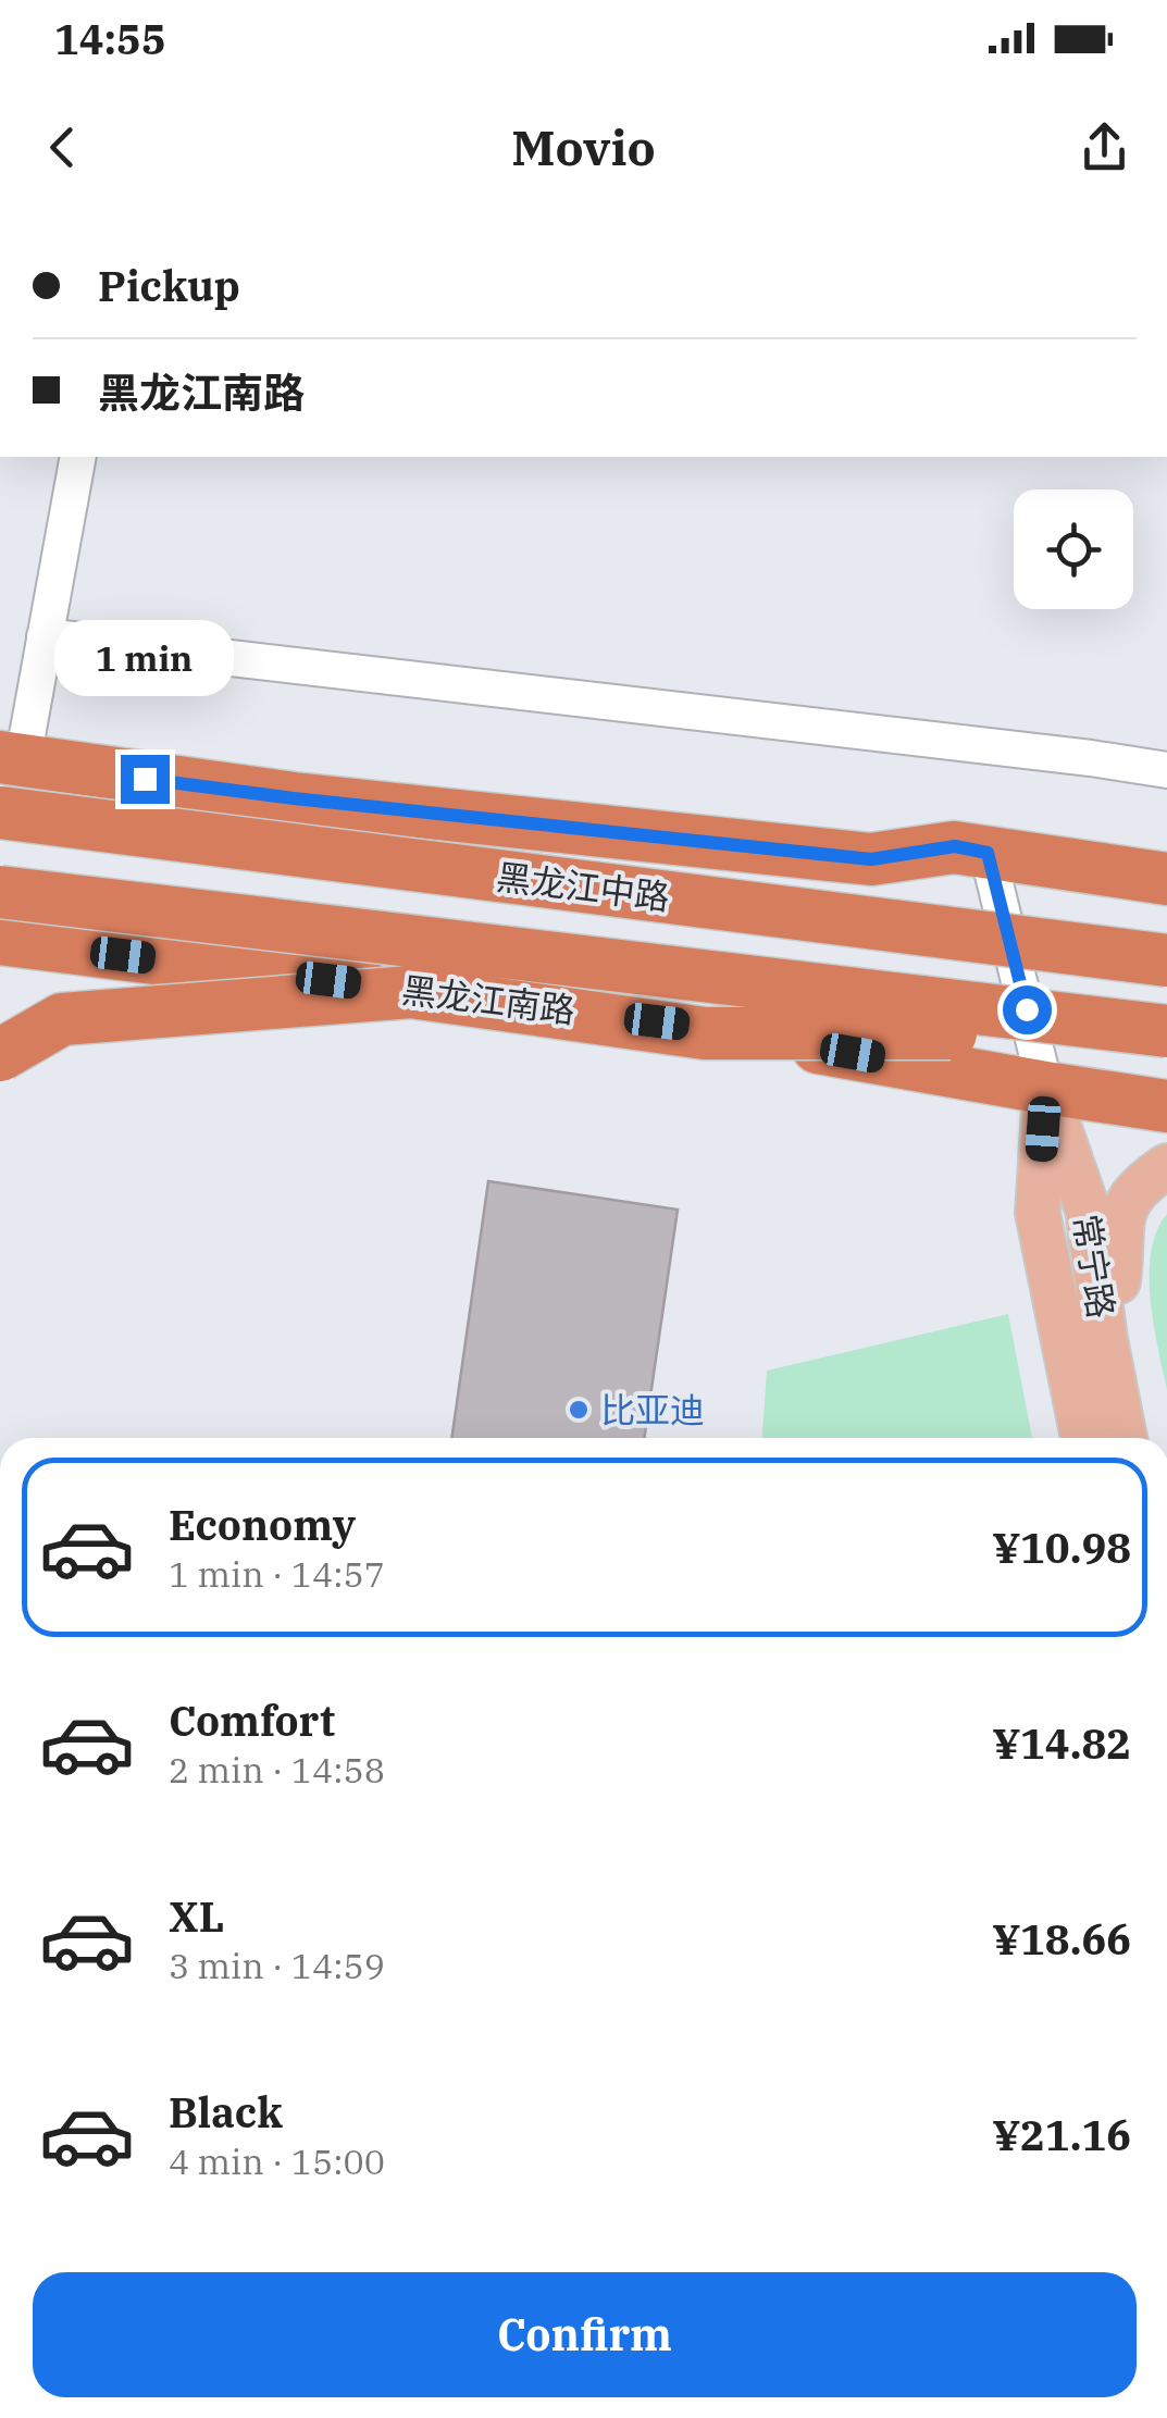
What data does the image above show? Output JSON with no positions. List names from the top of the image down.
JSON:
{
  "streets": {
    "highway": ["黑龙江中路", "黑龙江南路"],
    "main road": ["常宁路"]
  },
  "crossings": [
    ["黑龙江南路", "常宁路"]
  ],
  "places": ["比亚迪"],
  "page": {
    "status": "14:55",
    "header": "Movio",
    "banner": ["Pickup", "黑龙江南路"],
    "bubble": "1 min",
    "list": [
      {
        "name": "Economy",
        "note": "1 min · 14:57",
        "value": "¥10.98"
      },
      {
        "name": "Comfort",
        "note": "2 min · 14:58",
        "value": "¥14.82"
      },
      {
        "name": "XL",
        "note": "3 min · 14:59",
        "value": "¥18.66"
      },
      {
        "name": "Black",
        "note": "4 min · 15:00",
        "value": "¥21.16"
      }
    ],
    "buttons": "Confirm"
  }
}
